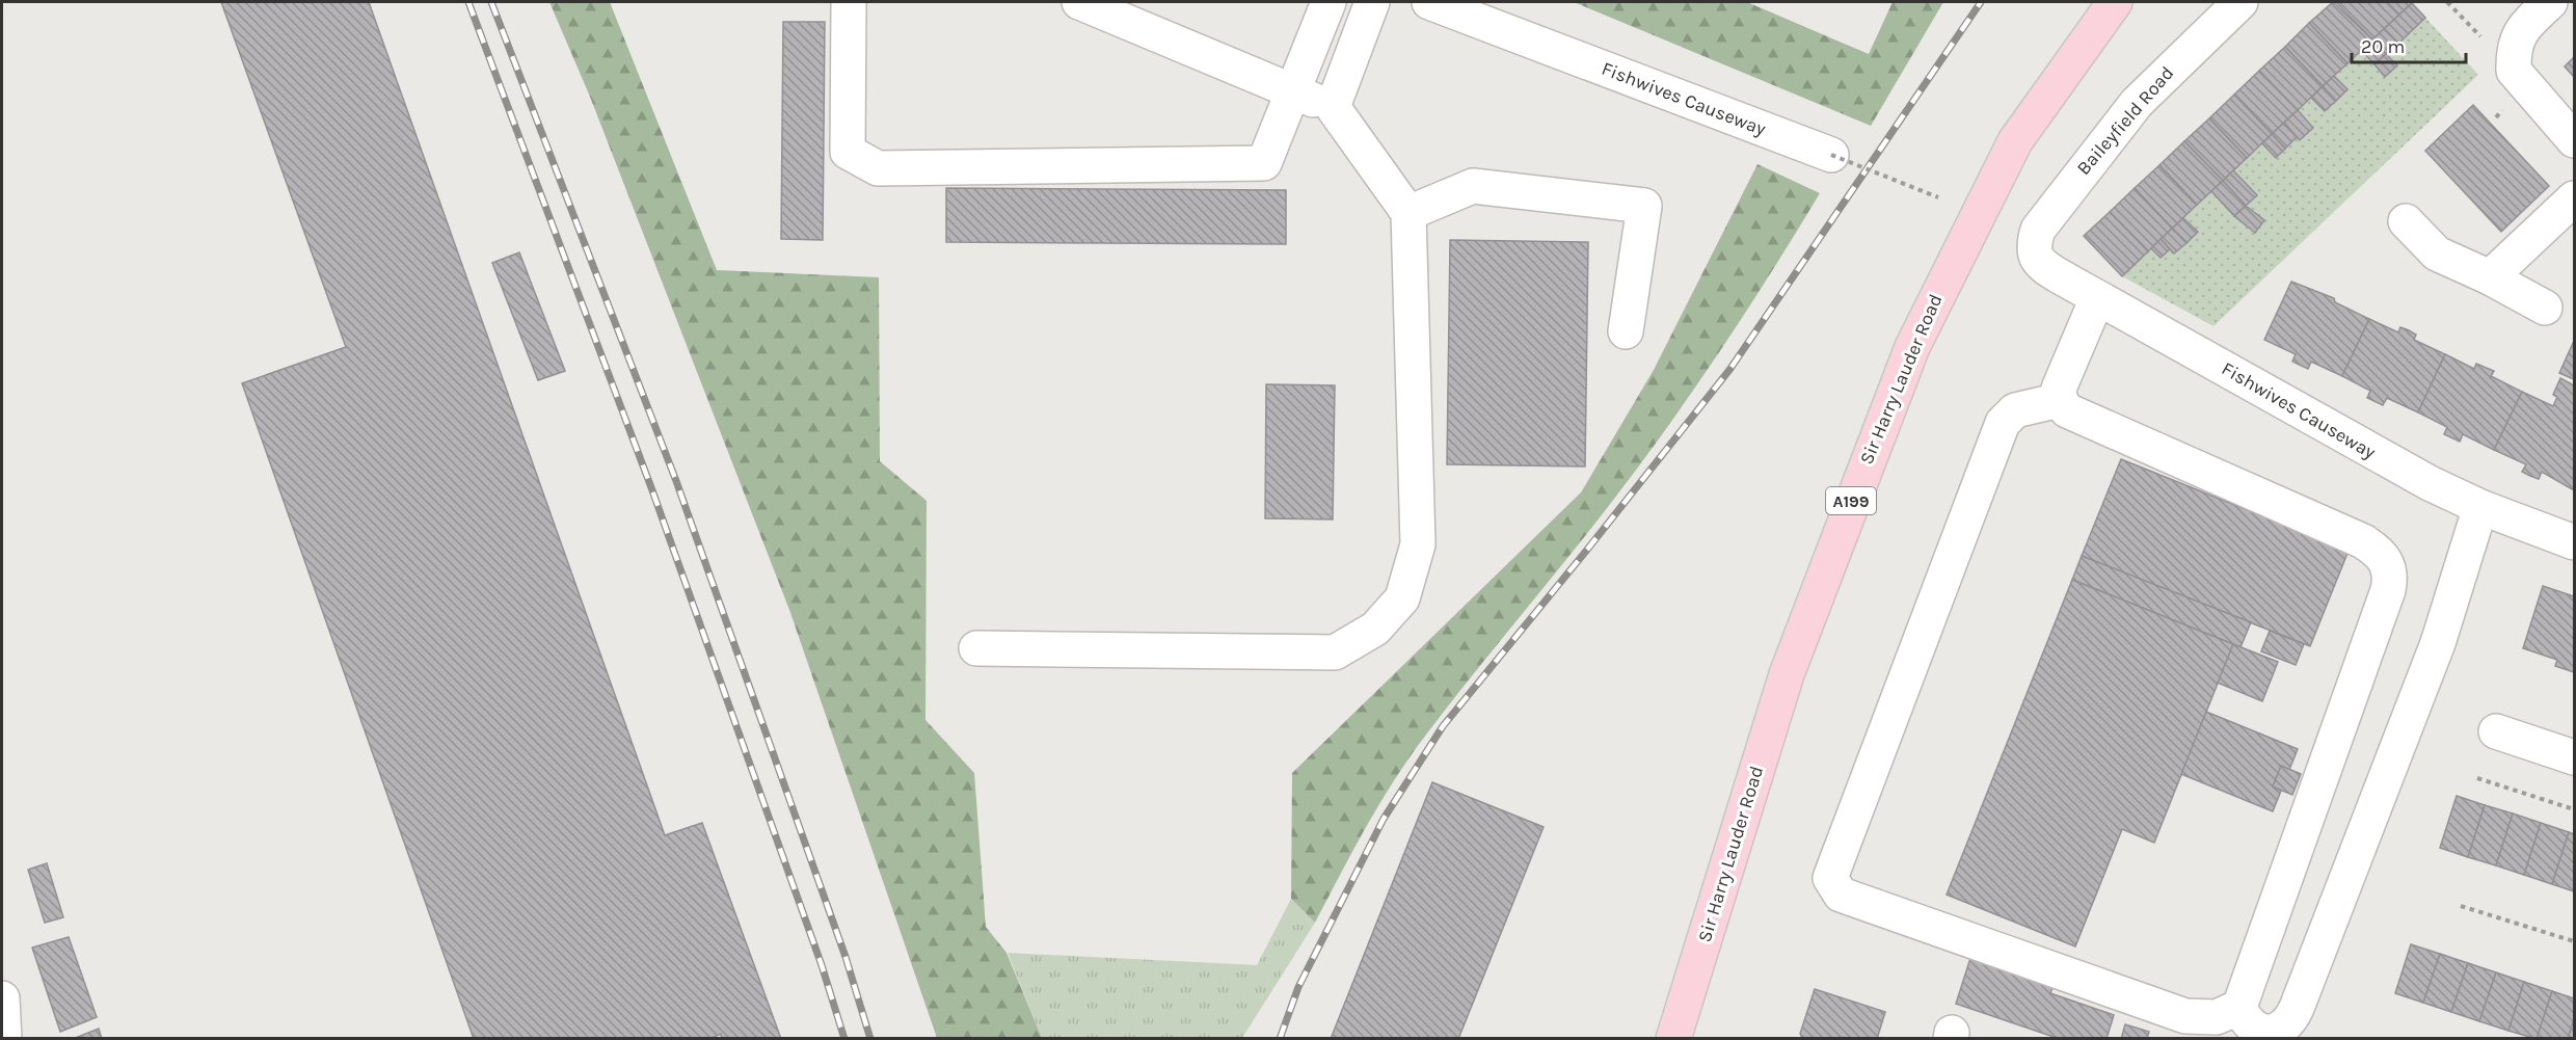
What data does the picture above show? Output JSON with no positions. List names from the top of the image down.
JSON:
{
  "streets": {
    "main road": ["Sir Harry Lauder Road", "A199"],
    "street": ["Fishwives Causeway", "Baileyfield Road"]
  },
  "crossings": [
    ["Fishwives Causeway", "Baileyfield Road"]
  ],
  "scale_bar": "20 m"
}
